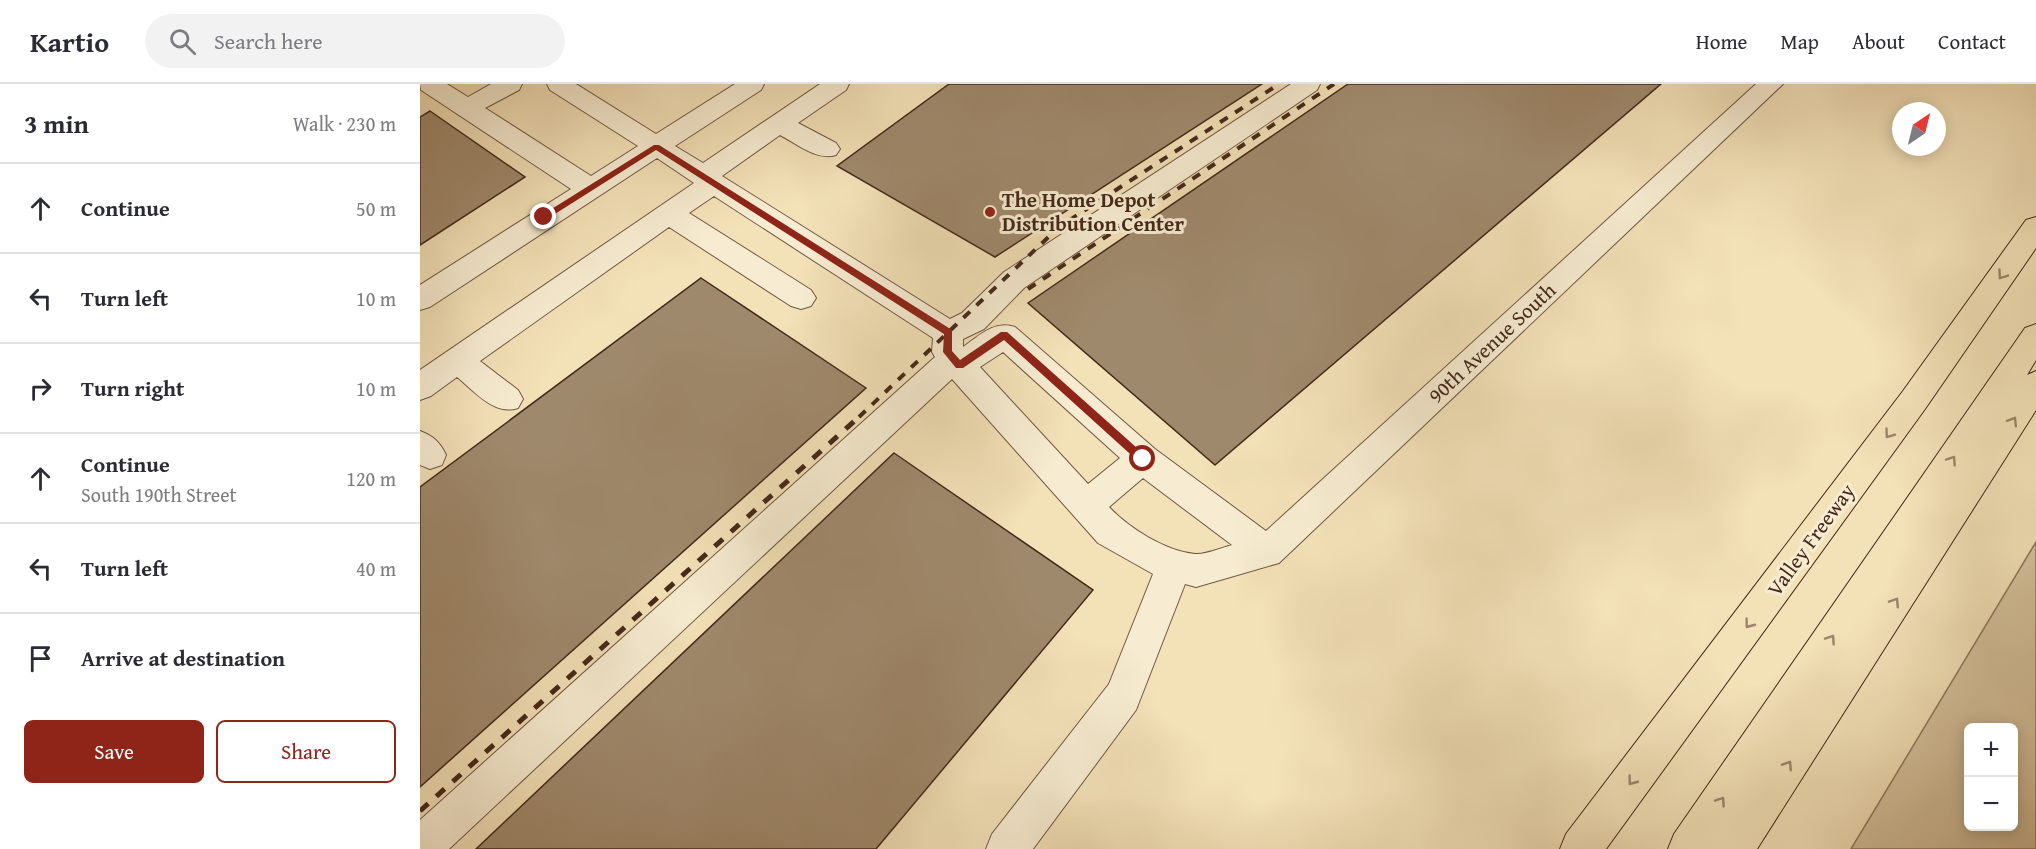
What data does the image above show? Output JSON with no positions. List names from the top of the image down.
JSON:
{
  "streets": {
    "highway": ["Valley Freeway"],
    "street": ["90th Avenue South"]
  },
  "places": ["The Home Depot Distribution Center"],
  "north": "top right",
  "page": {
    "header": "Kartio",
    "search": "Search here",
    "nav": [
      "Home",
      "Map",
      "About",
      "Contact"
    ],
    "heading": ["3 min", "Walk · 230 m"],
    "list": [
      ["Continue", "50 m"],
      ["Turn left", "10 m"],
      ["Turn right", "10 m"],
      ["Continue", "South 190th Street", "120 m"],
      ["Turn left", "40 m"],
      "Arrive at destination"
    ],
    "buttons": ["Save", "Share"],
    "map_buttons": ["+", "−"]
  }
}
